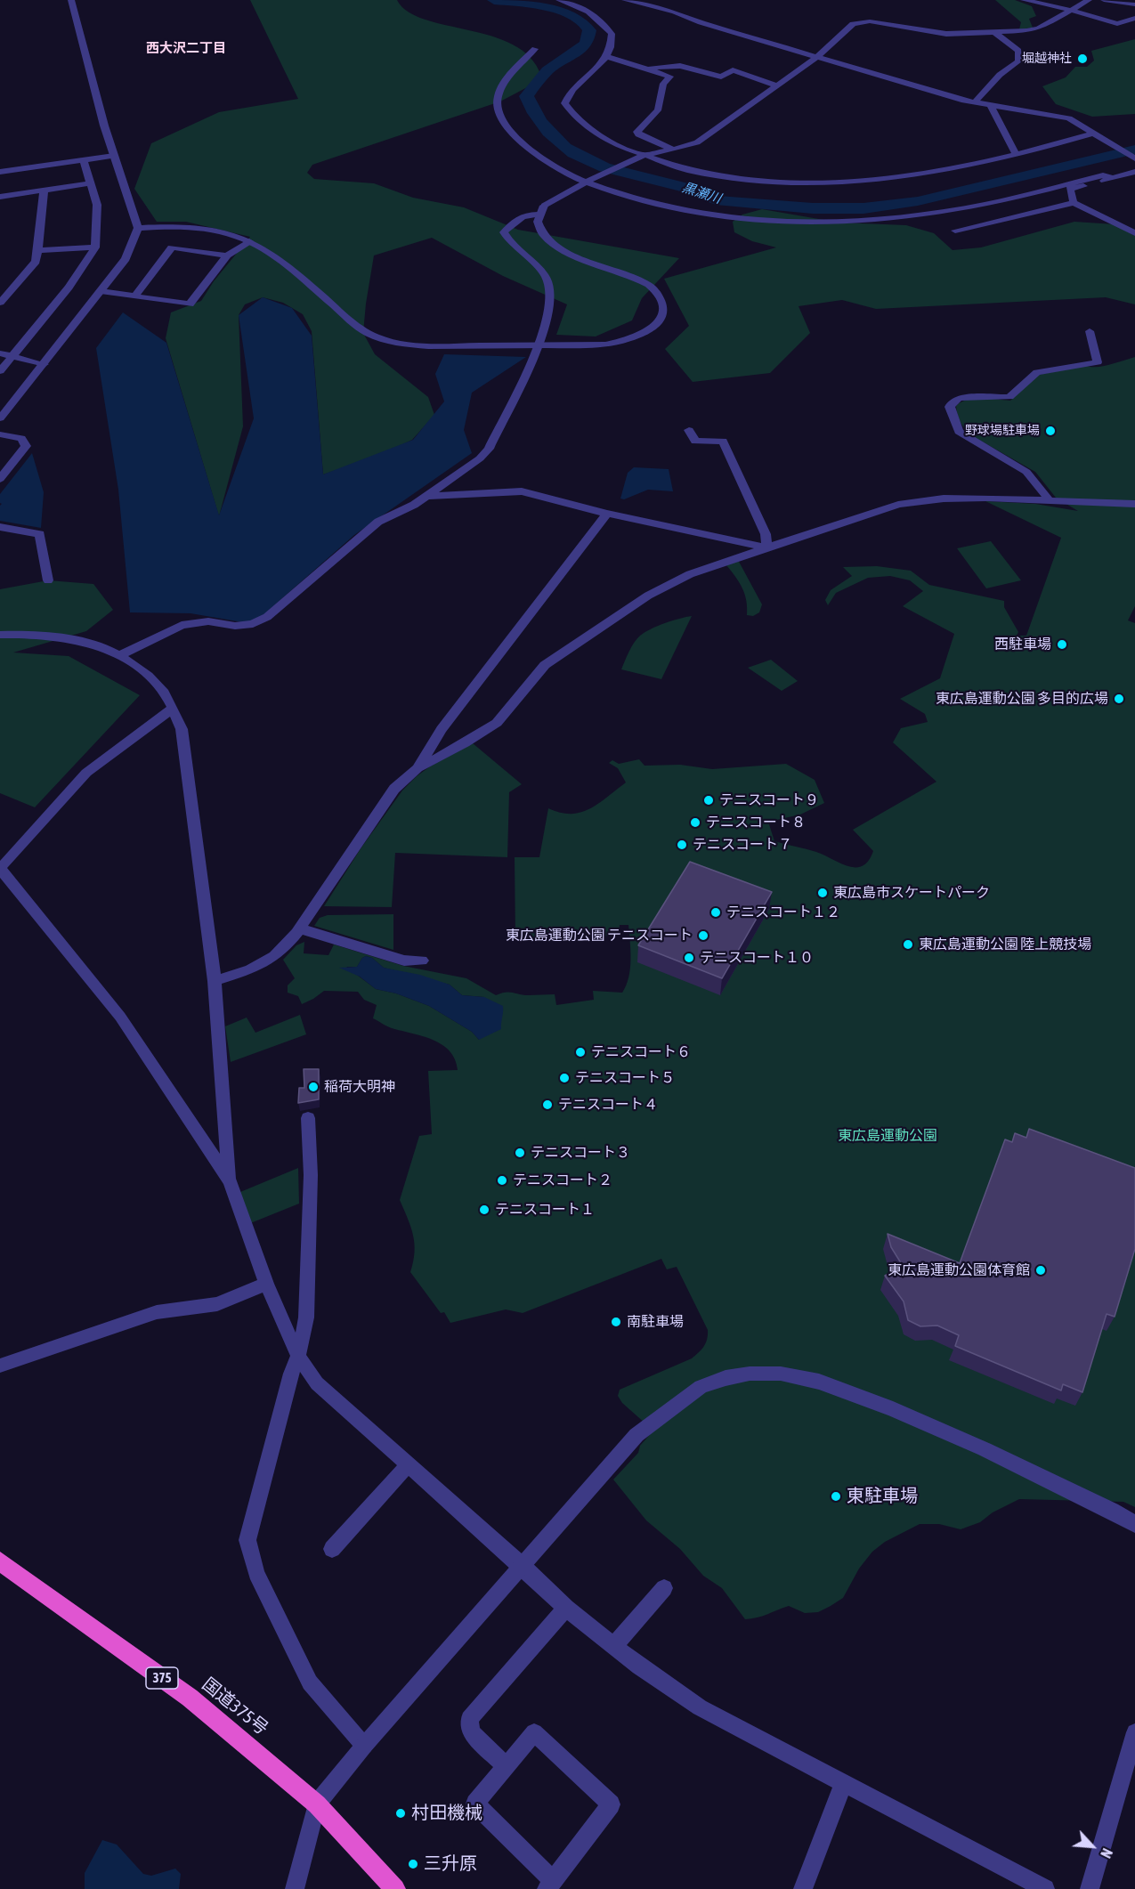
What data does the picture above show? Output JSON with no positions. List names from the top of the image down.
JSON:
{
  "streets": {
    "highway": ["375", "国道375号"]
  },
  "districts": ["西大沢二丁目"],
  "water": ["黒瀬川"],
  "parks": ["東広島運動公園"],
  "places": [
    "堀越神社",
    "野球場駐車場",
    "西駐車場",
    "東広島運動公園 多目的広場",
    "テニスコート９",
    "テニスコート８",
    "テニスコート７",
    "東広島市スケートパーク",
    "テニスコート１２",
    "東広島運動公園 テニスコート",
    "東広島運動公園 陸上競技場",
    "テニスコート１０",
    "テニスコート６",
    "テニスコート５",
    "稲荷大明神",
    "テニスコート４",
    "テニスコート３",
    "テニスコート２",
    "テニスコート１",
    "東広島運動公園体育館",
    "南駐車場",
    "東駐車場",
    "村田機械",
    "三升原"
  ],
  "north": "bottom right"
}
